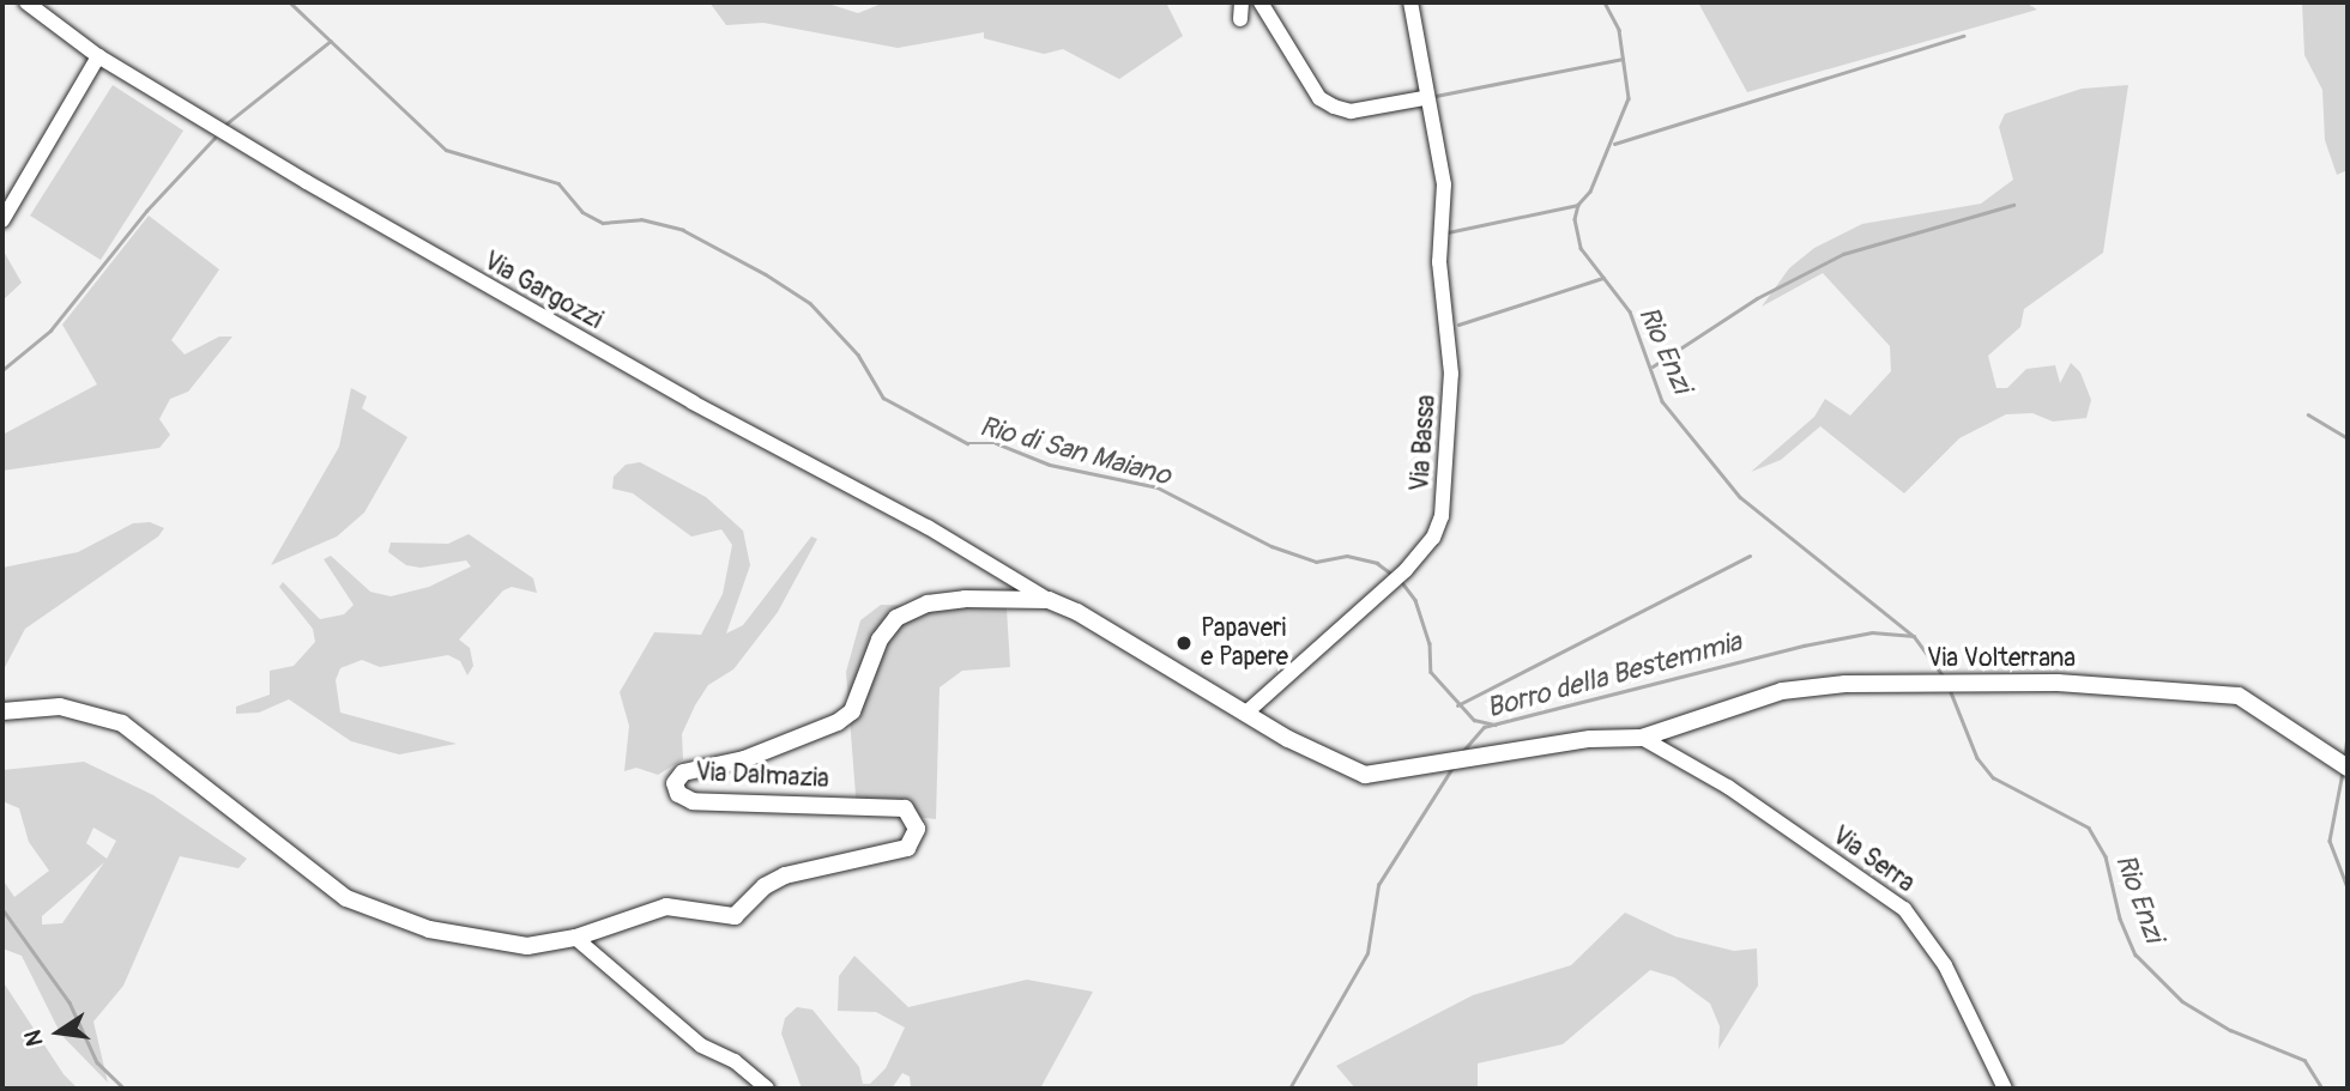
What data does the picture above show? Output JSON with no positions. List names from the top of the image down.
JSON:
{
  "streets": {
    "main road": ["Via Volterrana", "Via Dalmazia"],
    "street": ["Via Gargozzi", "Via Bassa", "Via Serra"]
  },
  "crossings": [
    ["Via Gargozzi", "Via Dalmazia"],
    ["Via Bassa", "Via Dalmazia"],
    ["Via Volterrana", "Via Dalmazia"],
    ["Via Volterrana", "Via Serra"],
    ["Via Dalmazia", "Via Serra"]
  ],
  "water": ["Rio Enzi", "Rio di San Maiano", "Borro della Bestemmia"],
  "places": ["Papaveri e Papere"],
  "north": "left"
}
